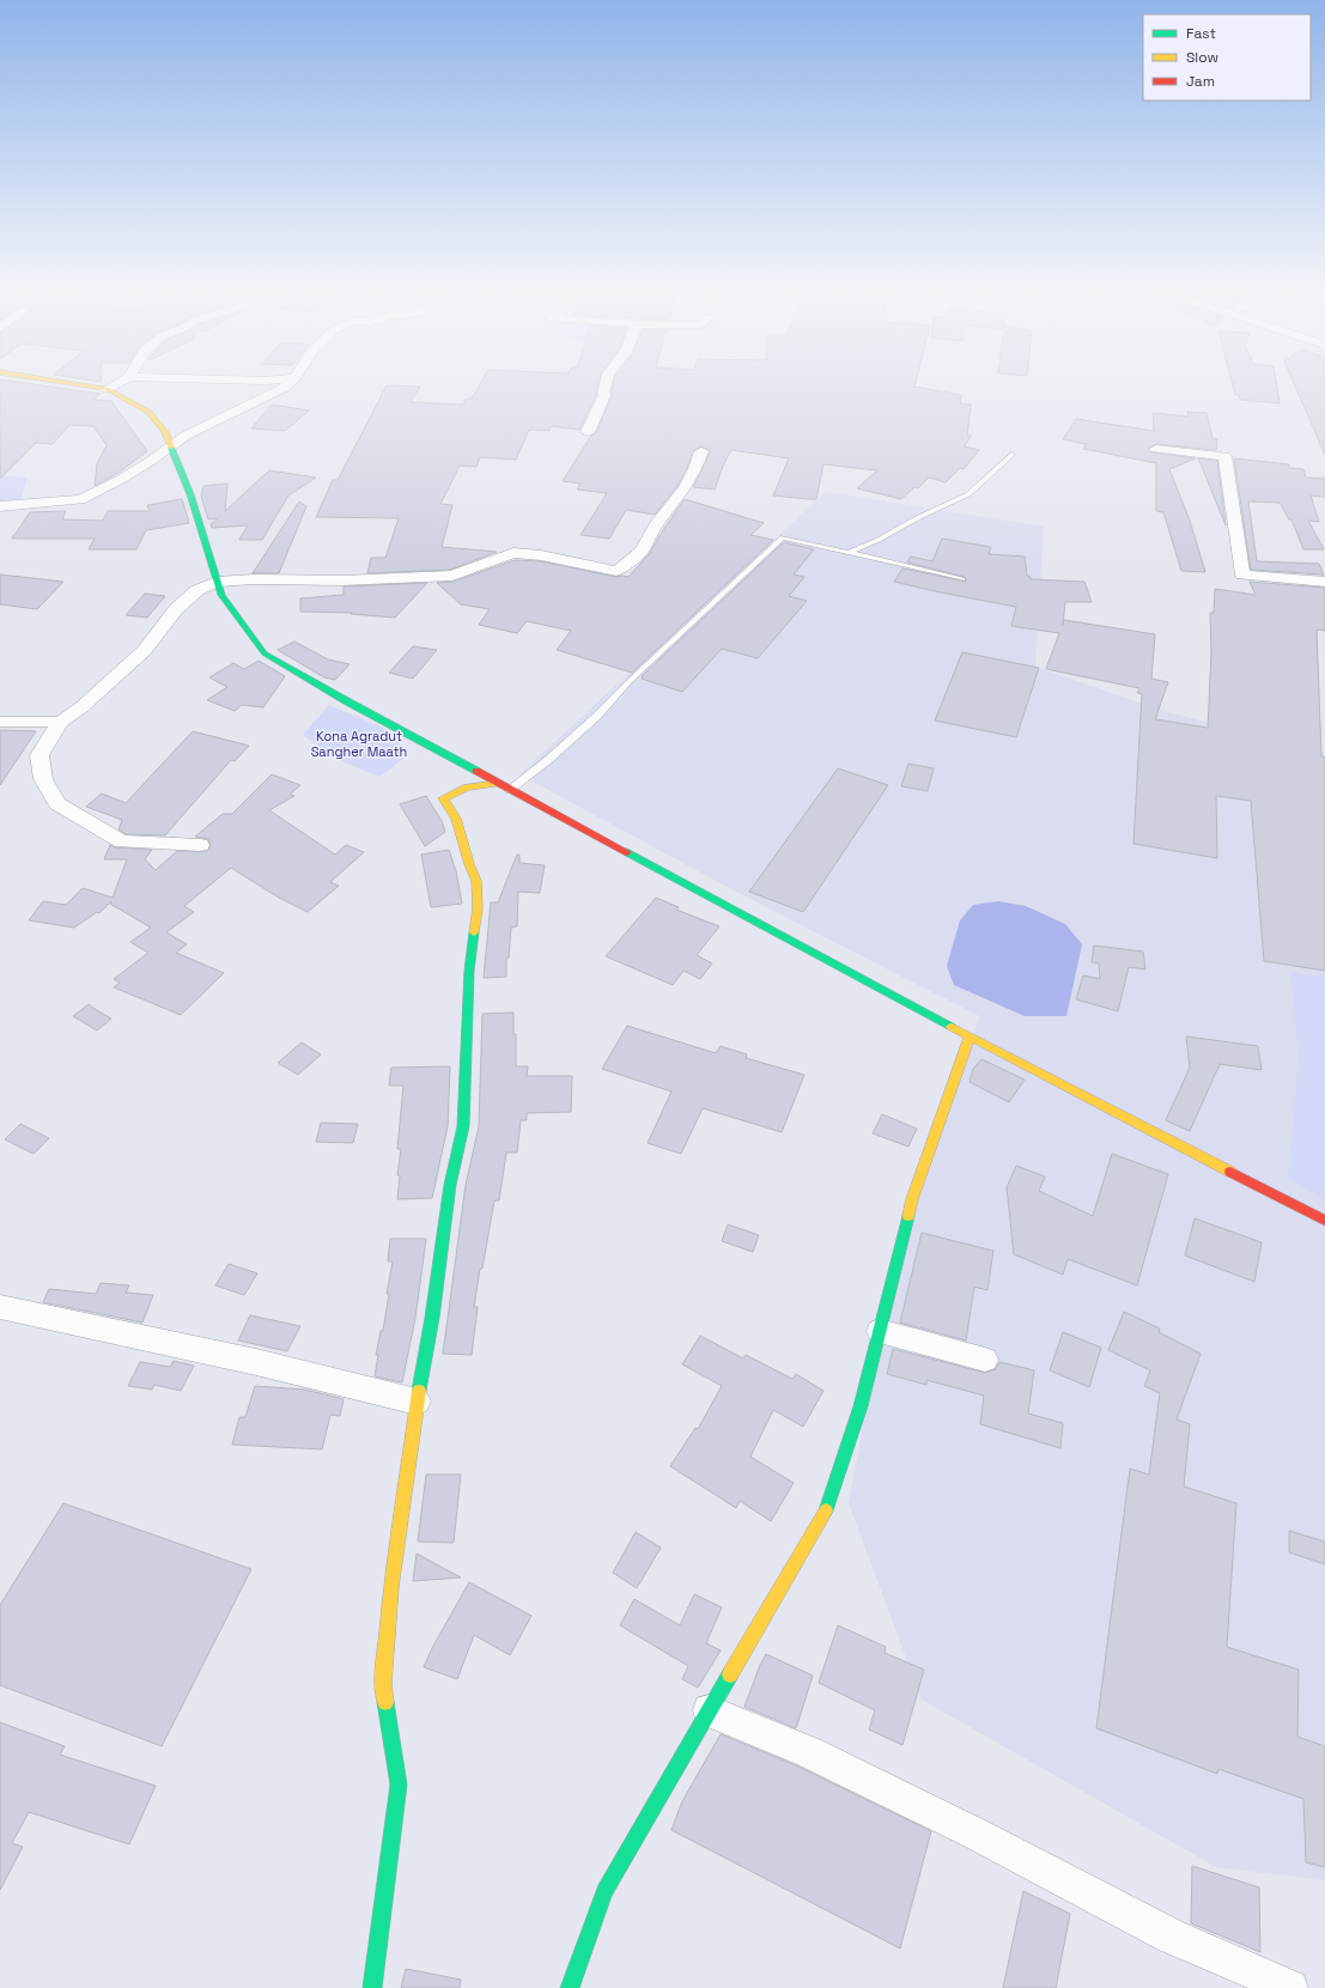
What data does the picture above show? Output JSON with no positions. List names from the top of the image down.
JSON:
{
  "parks": ["Kona Agradut Sangher Maath"],
  "legend": ["Fast", "Slow", "Jam"]
}
